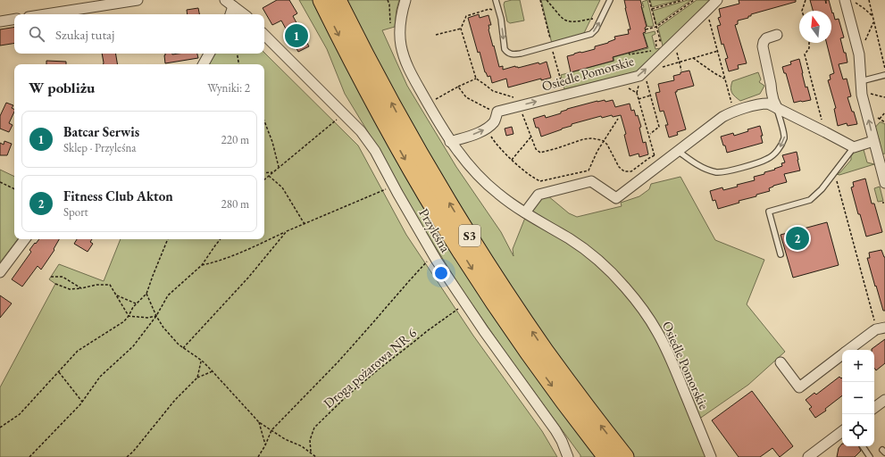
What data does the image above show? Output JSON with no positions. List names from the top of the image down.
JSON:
{
  "streets": {
    "highway": ["S3"],
    "street": ["Osiedle Pomorskie", "Przyleśna"],
    "path": ["Droga pożarowa NR 6"]
  },
  "crossings": [
    ["Przyleśna", "Droga pożarowa NR 6"]
  ],
  "north": "top",
  "page": {
    "search": "Szukaj tutaj",
    "pins": ["1", "2"],
    "heading": ["W pobliżu", "Wyniki: 2"],
    "list": [
      {
        "mark": "1",
        "name": "Batcar Serwis",
        "note": "Sklep · Przyleśna",
        "value": "220 m"
      },
      {
        "mark": "2",
        "name": "Fitness Club Akton",
        "note": "Sport",
        "value": "280 m"
      }
    ],
    "map_buttons": ["+", "−"]
  }
}
